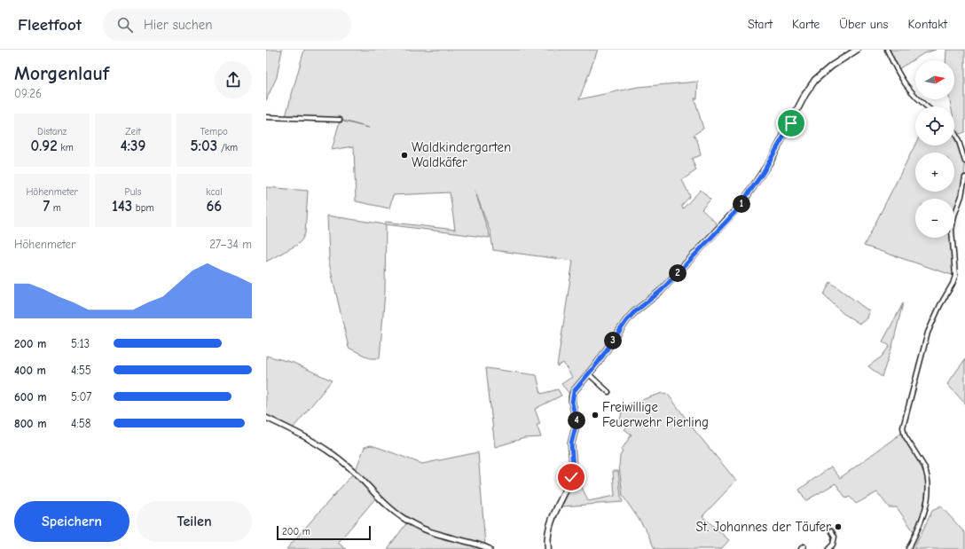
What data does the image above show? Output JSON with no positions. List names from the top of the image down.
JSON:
{
  "places": ["Waldkindergarten Waldkäfer", "Freiwillige Feuerwehr Pierling", "St. Johannes der Täufer"],
  "scale_bar": "200 m",
  "north": "right",
  "page": {
    "header": "Fleetfoot",
    "search": "Hier suchen",
    "nav": [
      "Start",
      "Karte",
      "Über uns",
      "Kontakt"
    ],
    "heading": ["Morgenlauf", "09:26"],
    "map_buttons": ["+", "−"],
    "stats": [
      ["Distanz", "0.92 km"],
      ["Zeit", "4:39"],
      ["Tempo", "5:03 /km"],
      ["Höhenmeter", "7 m"],
      ["Puls", "143 bpm"],
      ["kcal", "66"]
    ],
    "pins": [
      "1",
      "2",
      "3",
      "4"
    ],
    "chart": ["Höhenmeter", "27–34 m"],
    "list": [
      {
        "name": "200 m",
        "note": "5:13"
      },
      {
        "name": "400 m",
        "note": "4:55"
      },
      {
        "name": "600 m",
        "note": "5:07"
      },
      {
        "name": "800 m",
        "note": "4:58"
      }
    ],
    "buttons": ["Speichern", "Teilen"],
    "scale": "200 m"
  }
}
